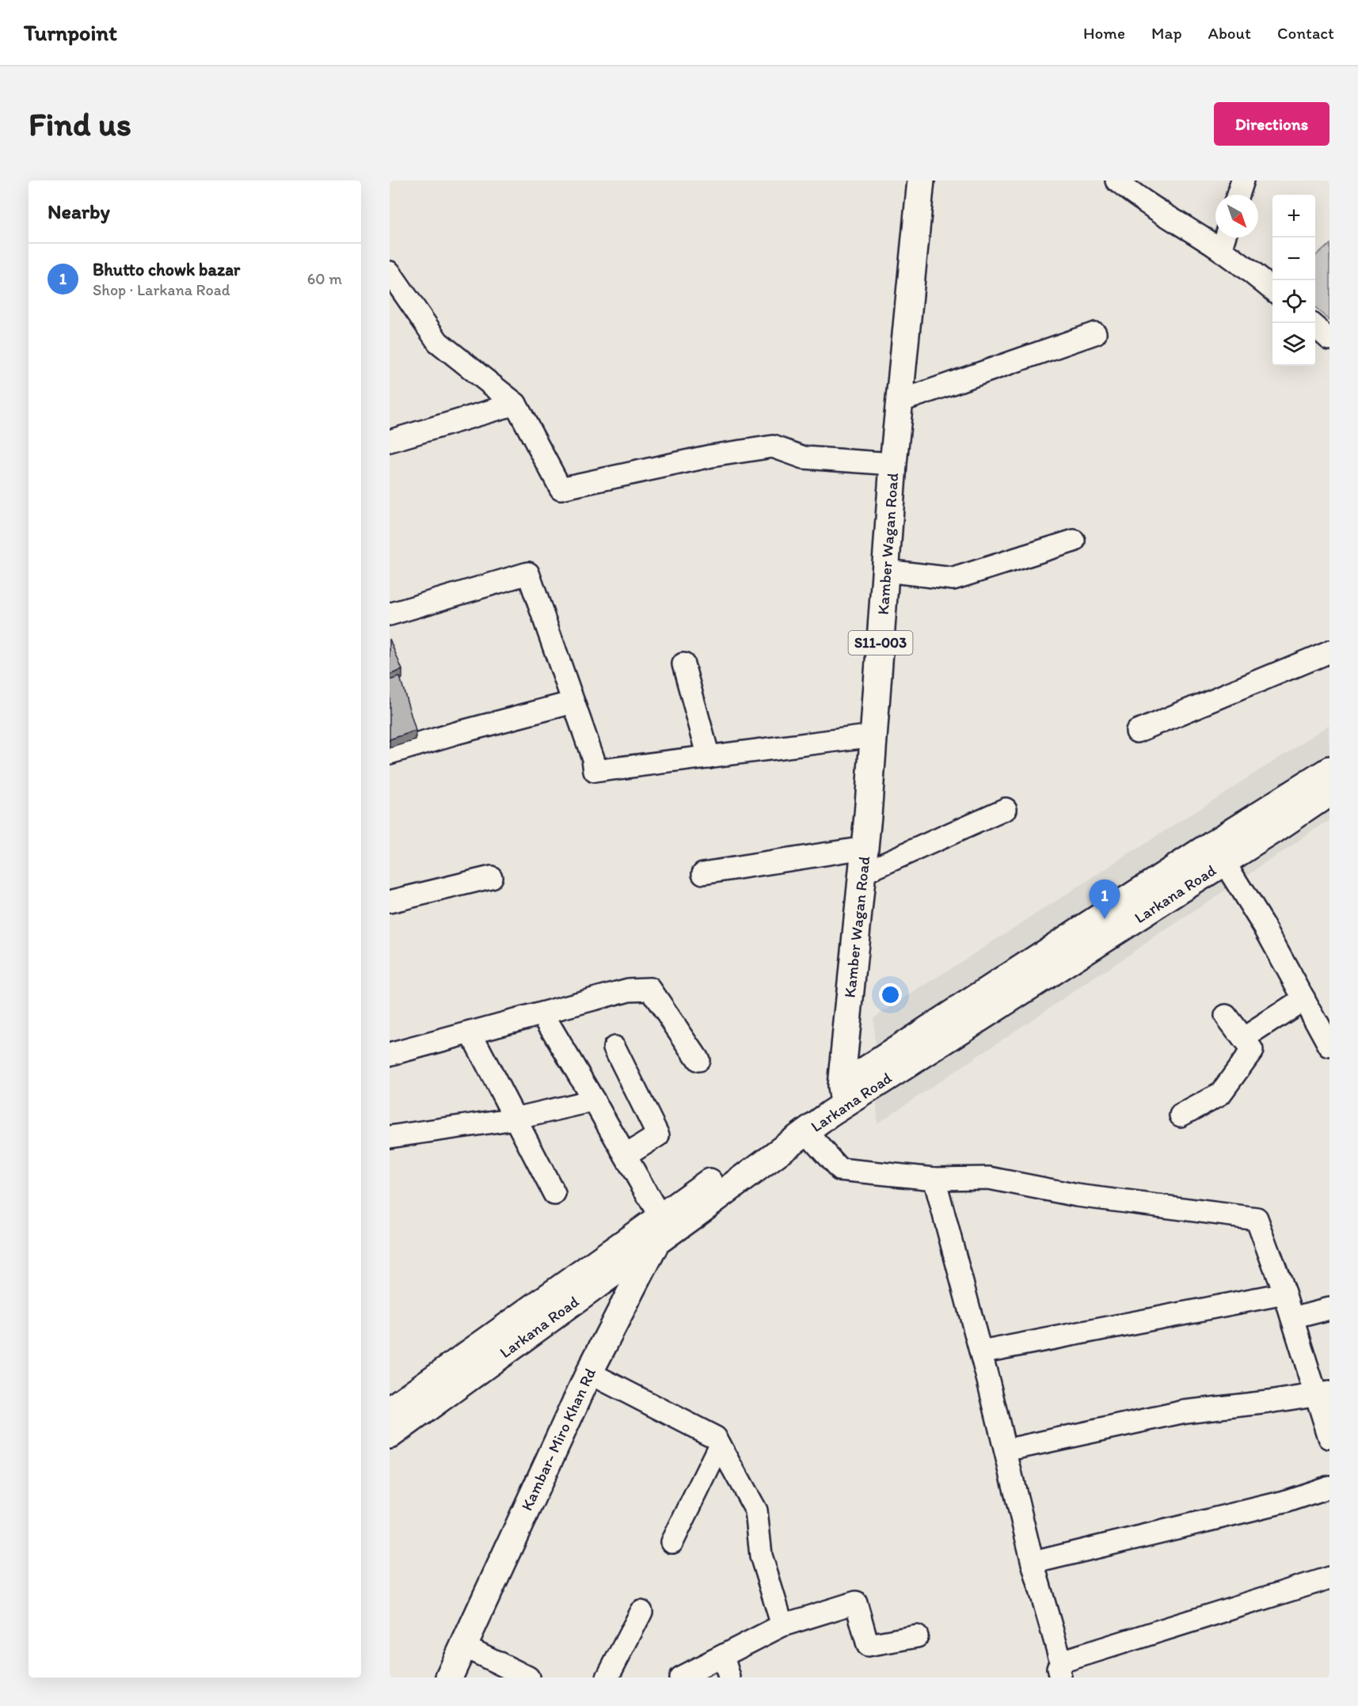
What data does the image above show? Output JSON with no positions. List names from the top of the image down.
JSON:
{
  "streets": {
    "main road": [
      "Kamber Wagan Road",
      "S11-003",
      "Larkana Road",
      "Kambar- Miro Khan Rd"
    ]
  },
  "crossings": [
    ["Kamber Wagan Road", "Larkana Road"],
    ["Larkana Road", "Kambar- Miro Khan Rd"]
  ],
  "north": "bottom right",
  "page": {
    "header": "Turnpoint",
    "nav": [
      "Home",
      "Map",
      "About",
      "Contact"
    ],
    "buttons": "Directions",
    "title": "Find us",
    "heading": "Nearby",
    "map_buttons": ["+", "−"],
    "list": [
      {
        "mark": "1",
        "name": "Bhutto chowk bazar",
        "note": "Shop · Larkana Road",
        "value": "60 m"
      }
    ],
    "pins": "1"
  }
}
